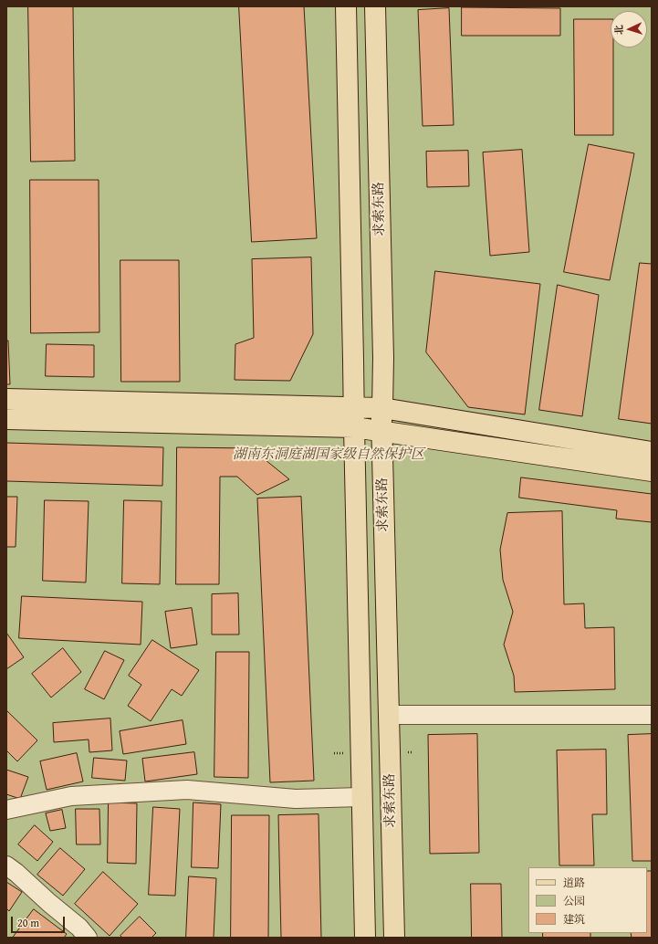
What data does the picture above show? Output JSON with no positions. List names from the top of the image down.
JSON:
{
  "streets": {
    "main road": ["求索东路"]
  },
  "parks": ["湖南东洞庭湖国家级自然保护区"],
  "legend": ["道路", "公园", "建筑"],
  "scale_bar": "20 m",
  "north": "left"
}
